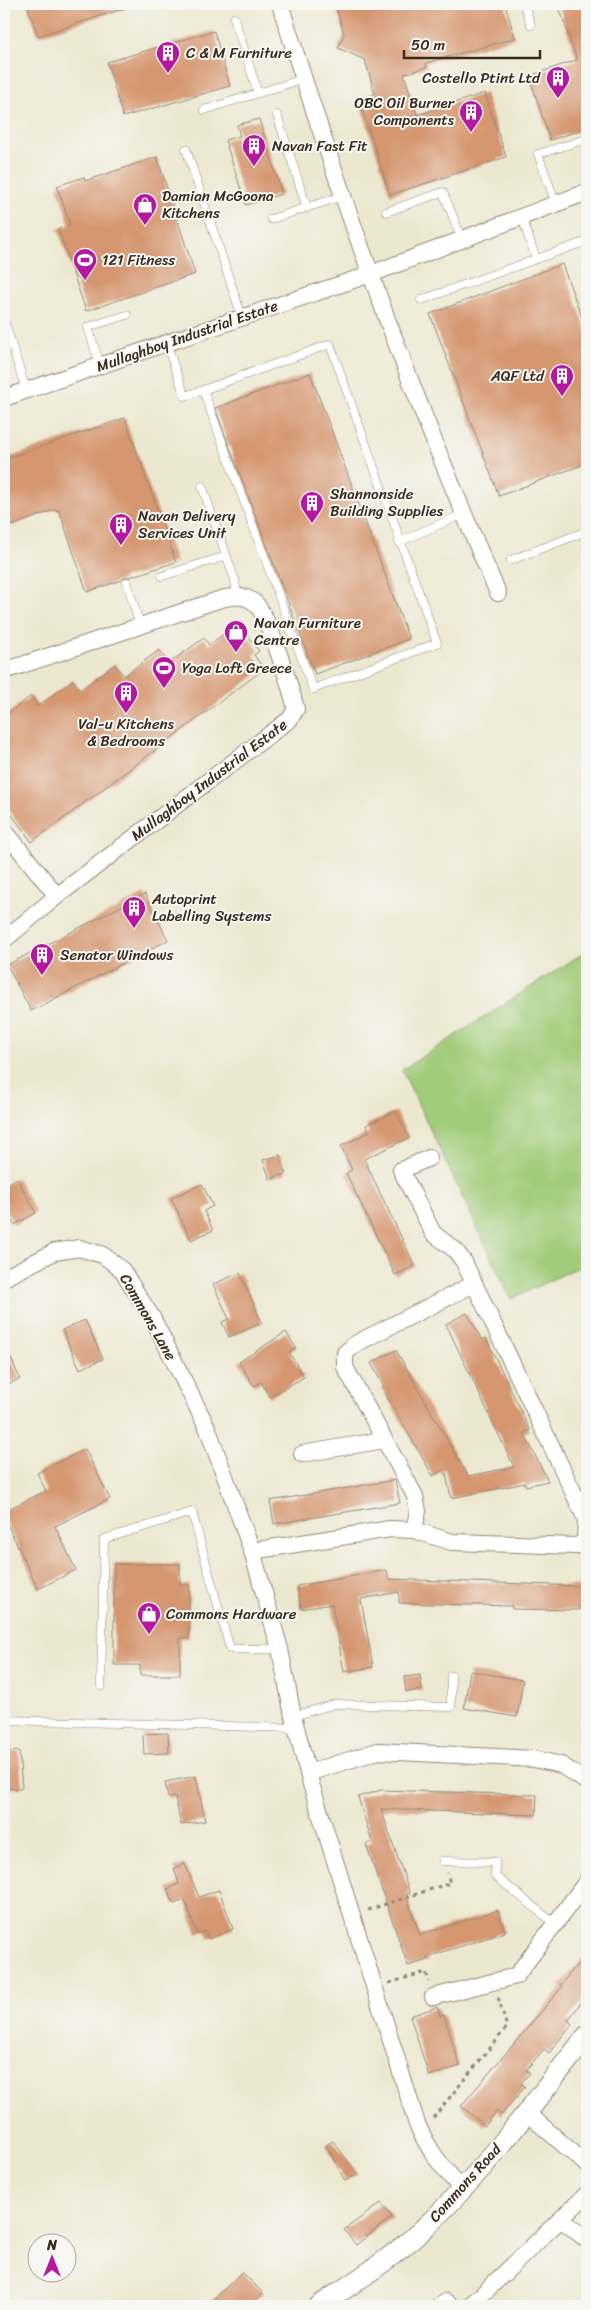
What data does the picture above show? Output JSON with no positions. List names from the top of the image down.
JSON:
{
  "streets": {
    "street": ["Mullaghboy Industrial Estate", "Commons Lane", "Commons Road"]
  },
  "crossings": [
    ["Commons Lane", "Commons Road"]
  ],
  "places": {
    "building": [
      "C & M Furniture",
      "Costello Ptint Ltd",
      "OBC Oil Burner Components",
      "Navan Fast Fit",
      "AQF Ltd",
      "Shannonside Building Supplies",
      "Navan Delivery Services Unit",
      "Val-u Kitchens & Bedrooms",
      "Autoprint Labelling Systems",
      "Senator Windows"
    ],
    "shop": ["Damian McGoona Kitchens", "Navan Furniture Centre", "Commons Hardware"],
    "sports": ["121 Fitness", "Yoga Loft Greece"]
  },
  "scale_bar": "50 m",
  "north": "top"
}
